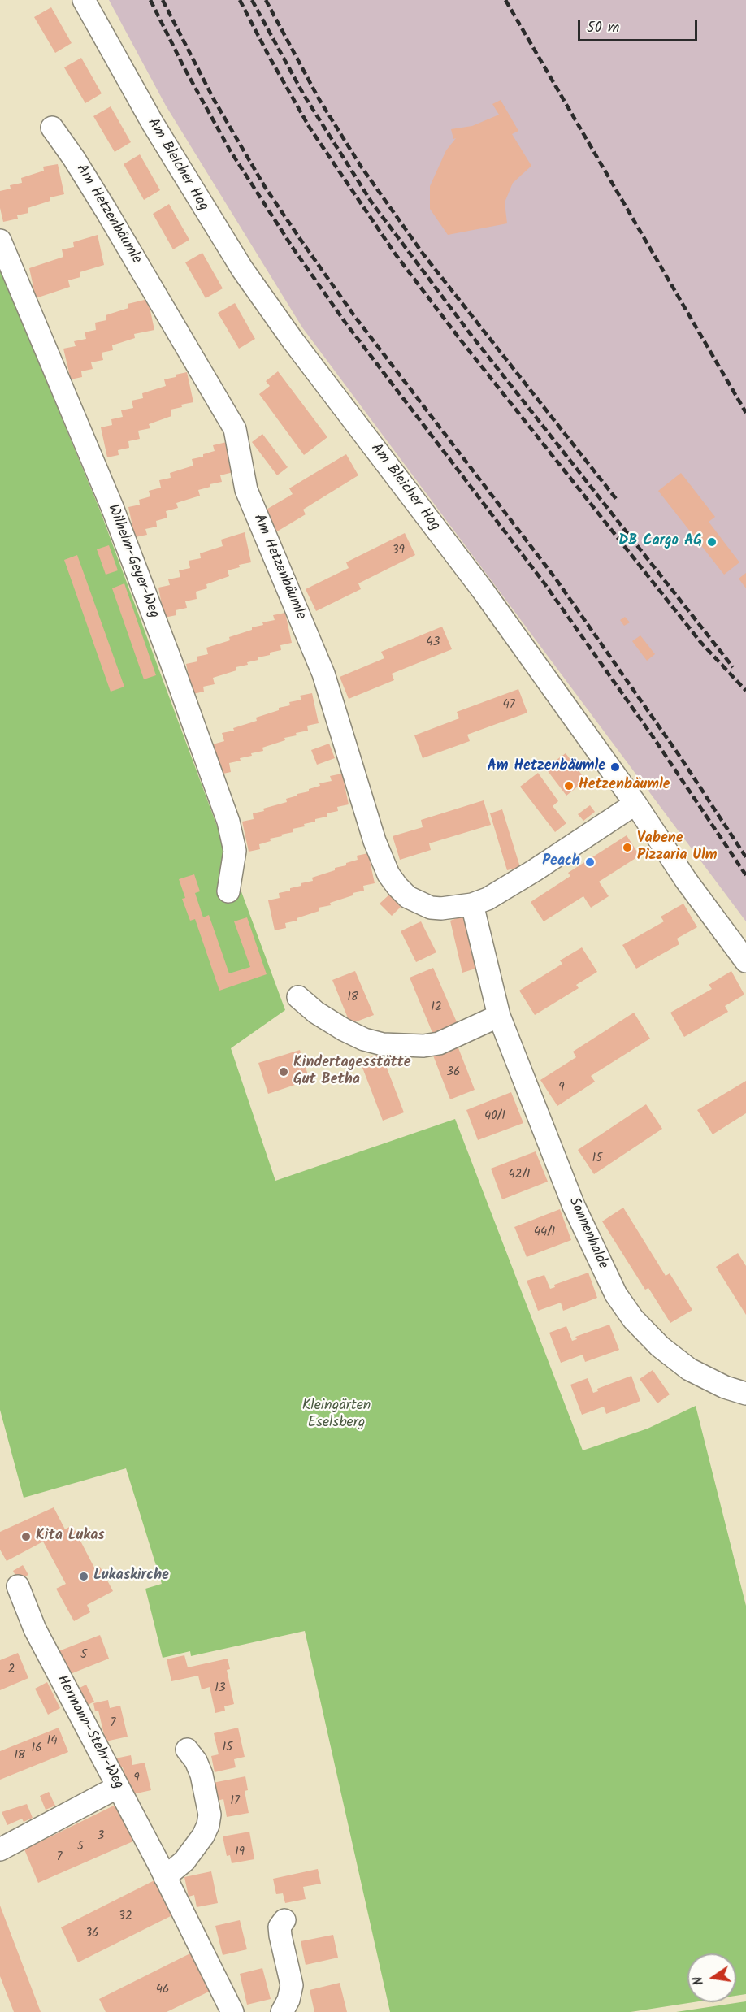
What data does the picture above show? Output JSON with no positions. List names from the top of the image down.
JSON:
{
  "streets": {
    "street": [
      "Am Bleicher Hag",
      "Am Hetzenbäumle",
      "Wilhelm-Geyer-Weg",
      "Sonnenhalde",
      "Hermann-Stehr-Weg"
    ]
  },
  "crossings": [
    ["Am Bleicher Hag", "Am Hetzenbäumle"],
    ["Am Hetzenbäumle", "Sonnenhalde"]
  ],
  "parks": ["Kleingärten Eselsberg"],
  "places": [
    "DB Cargo AG",
    "Am Hetzenbäumle",
    "Hetzenbäumle",
    "Vabene Pizzaria Ulm",
    "Peach",
    "Kindertagesstätte Gut Betha",
    "Kita Lukas",
    "Lukaskirche"
  ],
  "house_numbers": [
    "39",
    "43",
    "47",
    "18",
    "12",
    "36",
    "9",
    "40/1",
    "15",
    "42/1",
    "44/1",
    "5",
    "2",
    "13",
    "7",
    "14",
    "15",
    "16",
    "18",
    "9",
    "17",
    "3",
    "5",
    "19",
    "7",
    "32",
    "36",
    "46"
  ],
  "scale_bar": "50 m",
  "north": "left"
}
